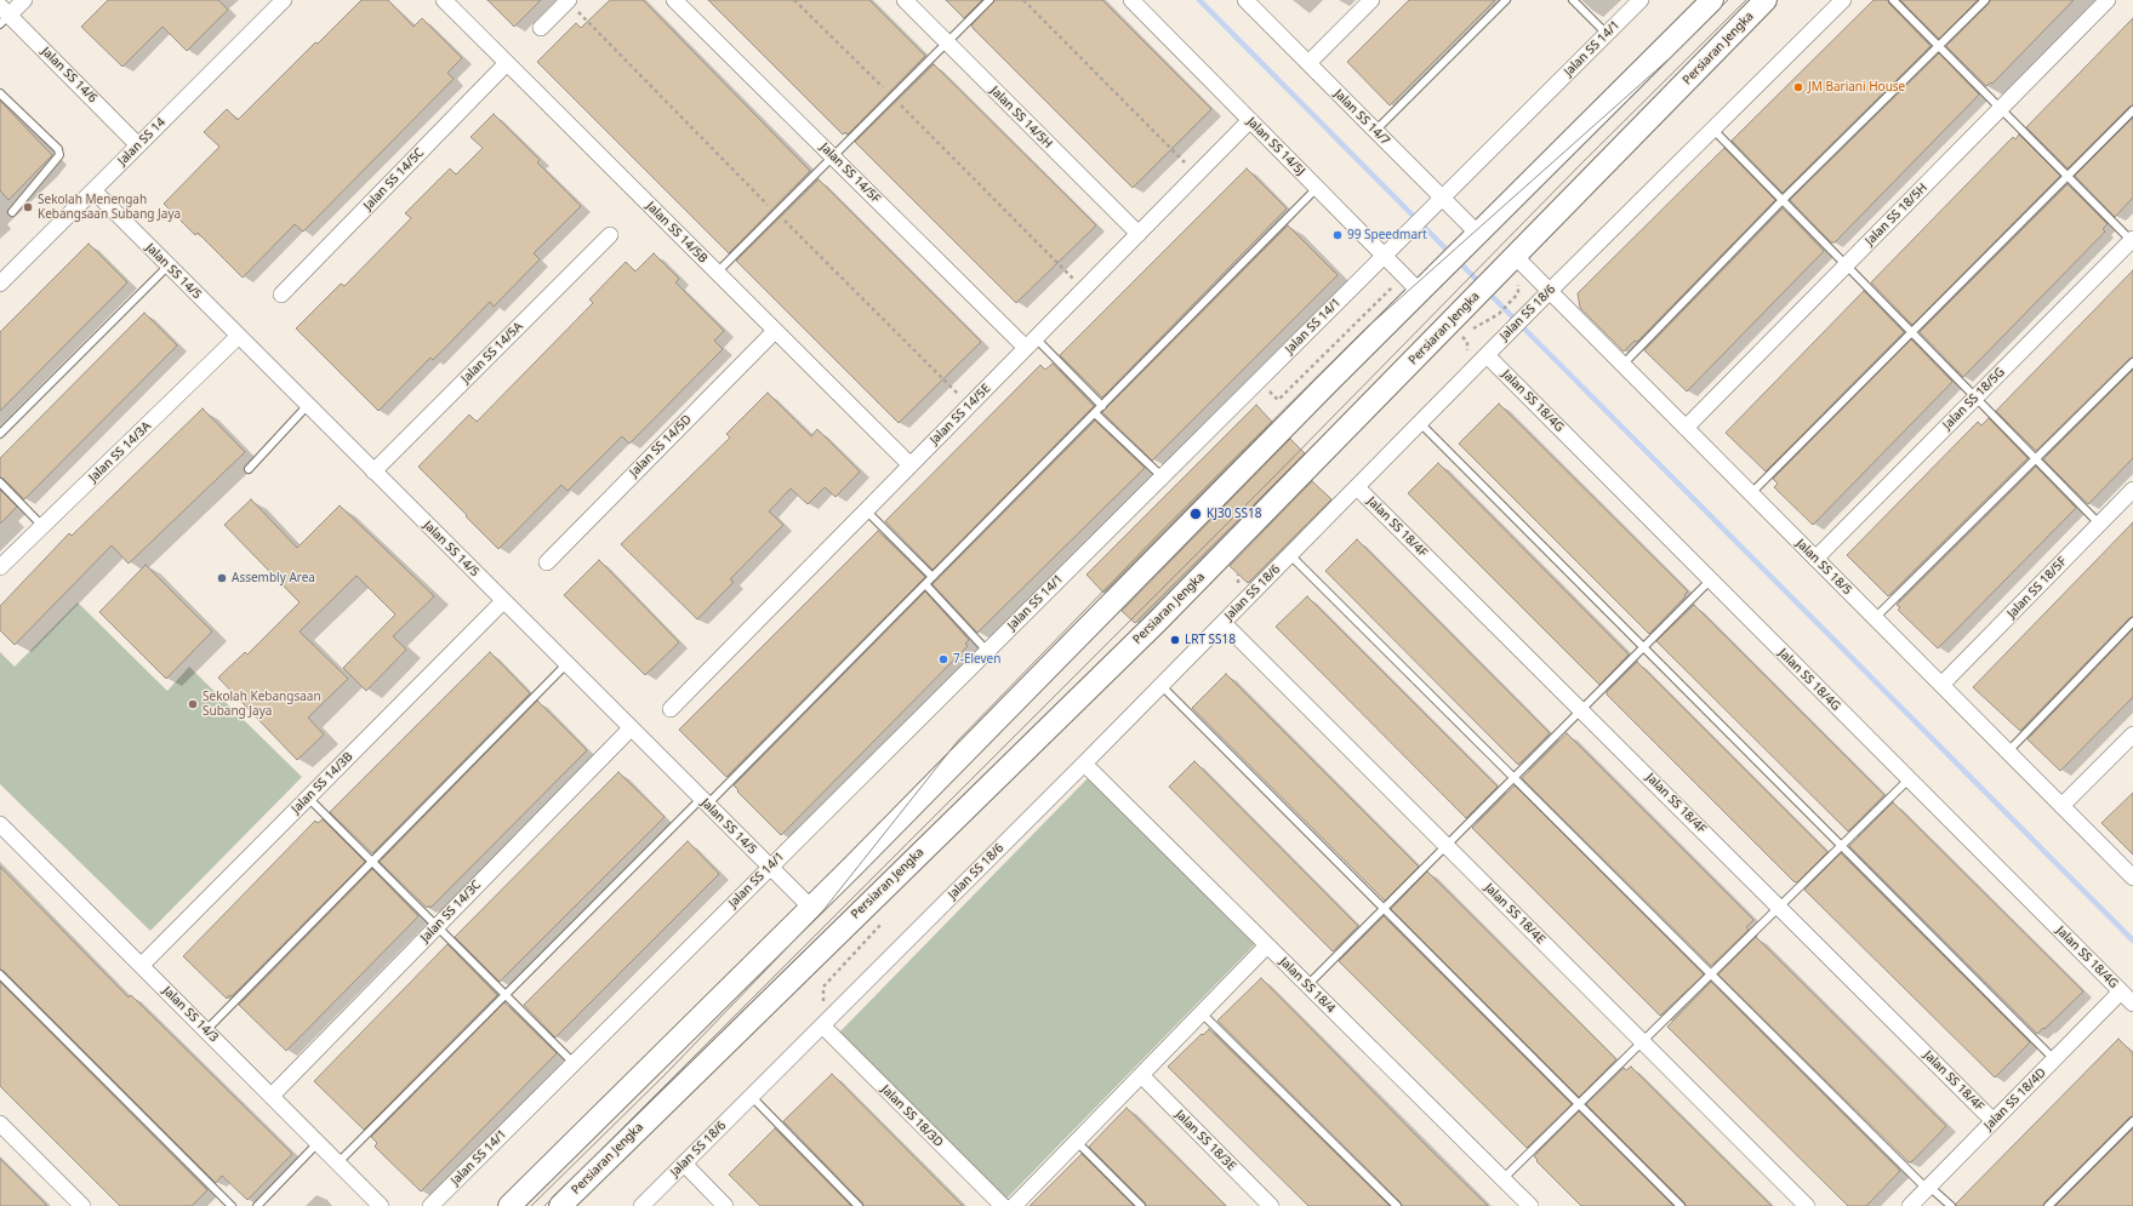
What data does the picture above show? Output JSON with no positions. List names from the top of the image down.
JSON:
{
  "streets": {
    "main road": ["Persiaran Jengka"],
    "street": [
      "Jalan SS 14/1",
      "Jalan SS 14/6",
      "Jalan SS 14/5H",
      "Jalan SS 14/7",
      "Jalan SS 14",
      "Jalan SS 14/5J",
      "Jalan SS 14/5F",
      "Jalan SS 14/5C",
      "Jalan SS 18/5H",
      "Jalan SS 14/5B",
      "Jalan SS 14/5",
      "Jalan SS 18/6",
      "Jalan SS 14/5A",
      "Jalan SS 18/5G",
      "Jalan SS 18/4G",
      "Jalan SS 14/5E",
      "Jalan SS 14/5D",
      "Jalan SS 14/3A",
      "Jalan SS 18/4F",
      "Jalan SS 18/5",
      "Jalan SS 18/5F",
      "Jalan SS 14/3B",
      "Jalan SS 14/3C",
      "Jalan SS 18/4E",
      "Jalan SS 18/4",
      "Jalan SS 14/3",
      "Jalan SS 18/4D",
      "Jalan SS 18/3D",
      "Jalan SS 18/3E"
    ]
  },
  "crossings": [
    ["Jalan SS 14/1", "Jalan SS 14/7"],
    ["Jalan SS 14/1", "Jalan SS 14/5J"],
    ["Jalan SS 14/1", "Jalan SS 14/5"],
    ["Persiaran Jengka", "Jalan SS 18/5"],
    ["Jalan SS 14/6", "Jalan SS 14"],
    ["Jalan SS 14/5H", "Jalan SS 14/5E"],
    ["Jalan SS 14", "Jalan SS 14/5"],
    ["Jalan SS 14/5J", "Jalan SS 14/5E"],
    ["Jalan SS 14/5F", "Jalan SS 14/5E"],
    ["Jalan SS 14/5C", "Jalan SS 14/5B"],
    ["Jalan SS 18/5H", "Jalan SS 18/5"],
    ["Jalan SS 14/5B", "Jalan SS 14/5E"],
    ["Jalan SS 14/5B", "Jalan SS 14/5D"],
    ["Jalan SS 14/5", "Jalan SS 14/5A"],
    ["Jalan SS 14/5", "Jalan SS 14/3A"],
    ["Jalan SS 14/5", "Jalan SS 14/3B"],
    ["Jalan SS 14/5", "Jalan SS 14/3C"],
    ["Jalan SS 18/6", "Jalan SS 18/4G"],
    ["Jalan SS 18/6", "Jalan SS 18/4F"],
    ["Jalan SS 18/6", "Jalan SS 18/5"],
    ["Jalan SS 18/6", "Jalan SS 18/4E"],
    ["Jalan SS 18/6", "Jalan SS 18/4"],
    ["Jalan SS 18/6", "Jalan SS 18/3D"],
    ["Jalan SS 18/5G", "Jalan SS 18/5"],
    ["Jalan SS 18/4G", "Jalan SS 18/4D"],
    ["Jalan SS 18/4F", "Jalan SS 18/4D"],
    ["Jalan SS 18/5", "Jalan SS 18/5F"],
    ["Jalan SS 14/3B", "Jalan SS 14/3"],
    ["Jalan SS 14/3C", "Jalan SS 14/3"]
  ],
  "places": [
    "JM Bariani House",
    "Sekolah Menengah Kebangsaan Subang Jaya",
    "99 Speedmart",
    "KJ30 SS18",
    "Assembly Area",
    "LRT SS18",
    "7-Eleven",
    "Sekolah Kebangsaan Subang Jaya"
  ]
}
